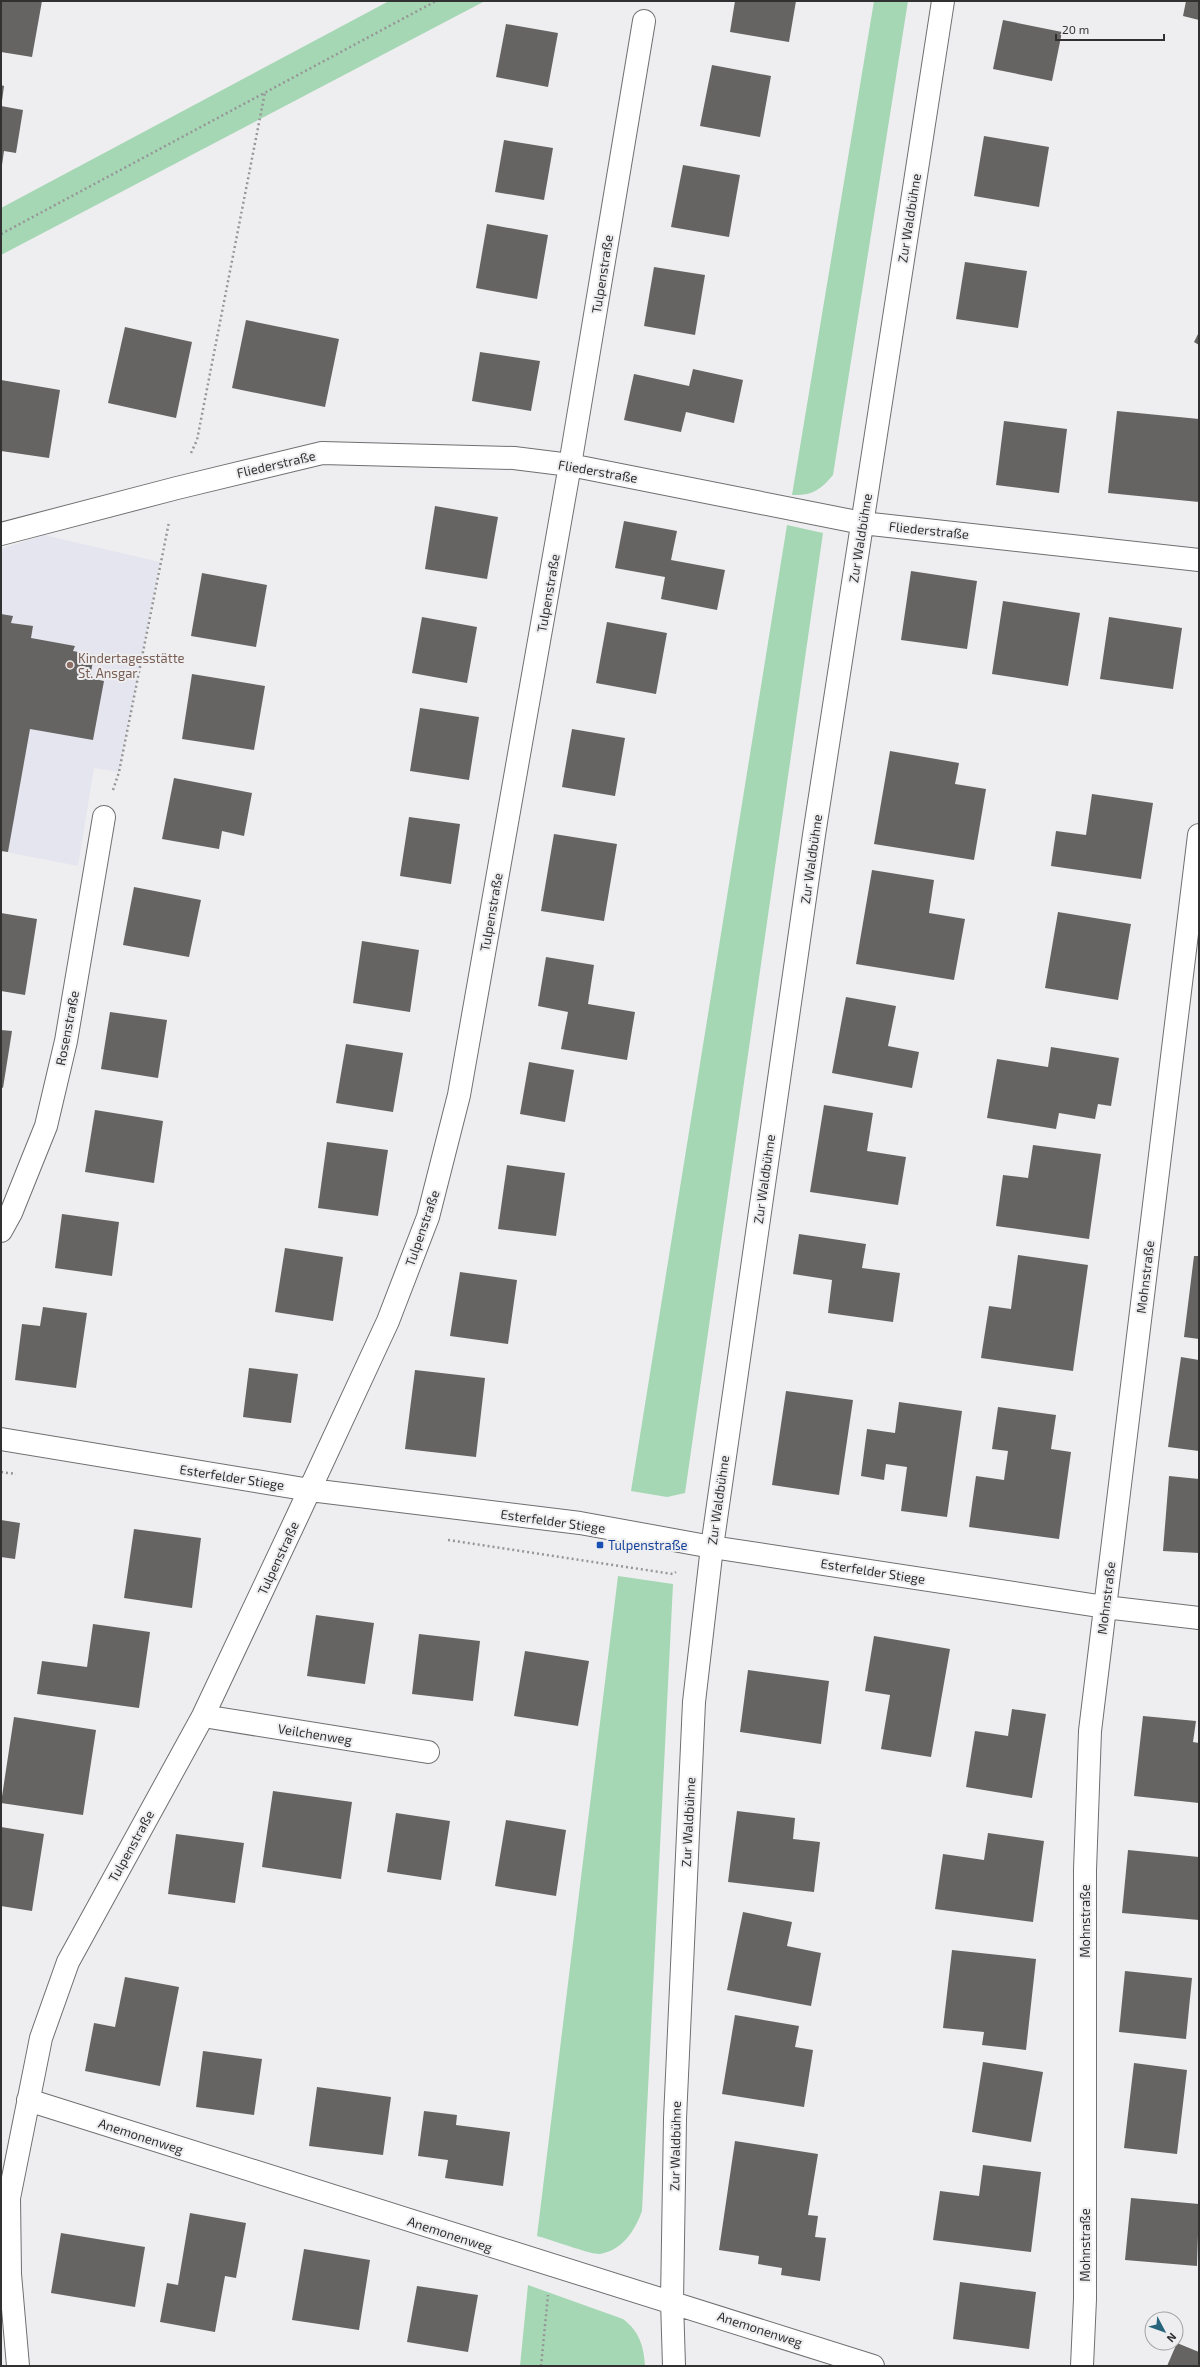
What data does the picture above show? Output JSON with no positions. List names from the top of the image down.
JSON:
{
  "streets": {
    "street": [
      "Zur Waldbühne",
      "Tulpenstraße",
      "Fliederstraße",
      "Rosenstraße",
      "Mohnstraße",
      "Esterfelder Stiege",
      "Veilchenweg",
      "Anemonenweg"
    ]
  },
  "crossings": [
    ["Zur Waldbühne", "Fliederstraße"],
    ["Zur Waldbühne", "Esterfelder Stiege"],
    ["Zur Waldbühne", "Anemonenweg"],
    ["Tulpenstraße", "Fliederstraße"],
    ["Tulpenstraße", "Esterfelder Stiege"],
    ["Tulpenstraße", "Veilchenweg"],
    ["Tulpenstraße", "Anemonenweg"],
    ["Mohnstraße", "Esterfelder Stiege"]
  ],
  "places": {
    "other": ["Kindertagesstätte St. Ansgar"],
    "transit": ["Tulpenstraße"]
  },
  "scale_bar": "20 m",
  "north": "bottom right"
}
